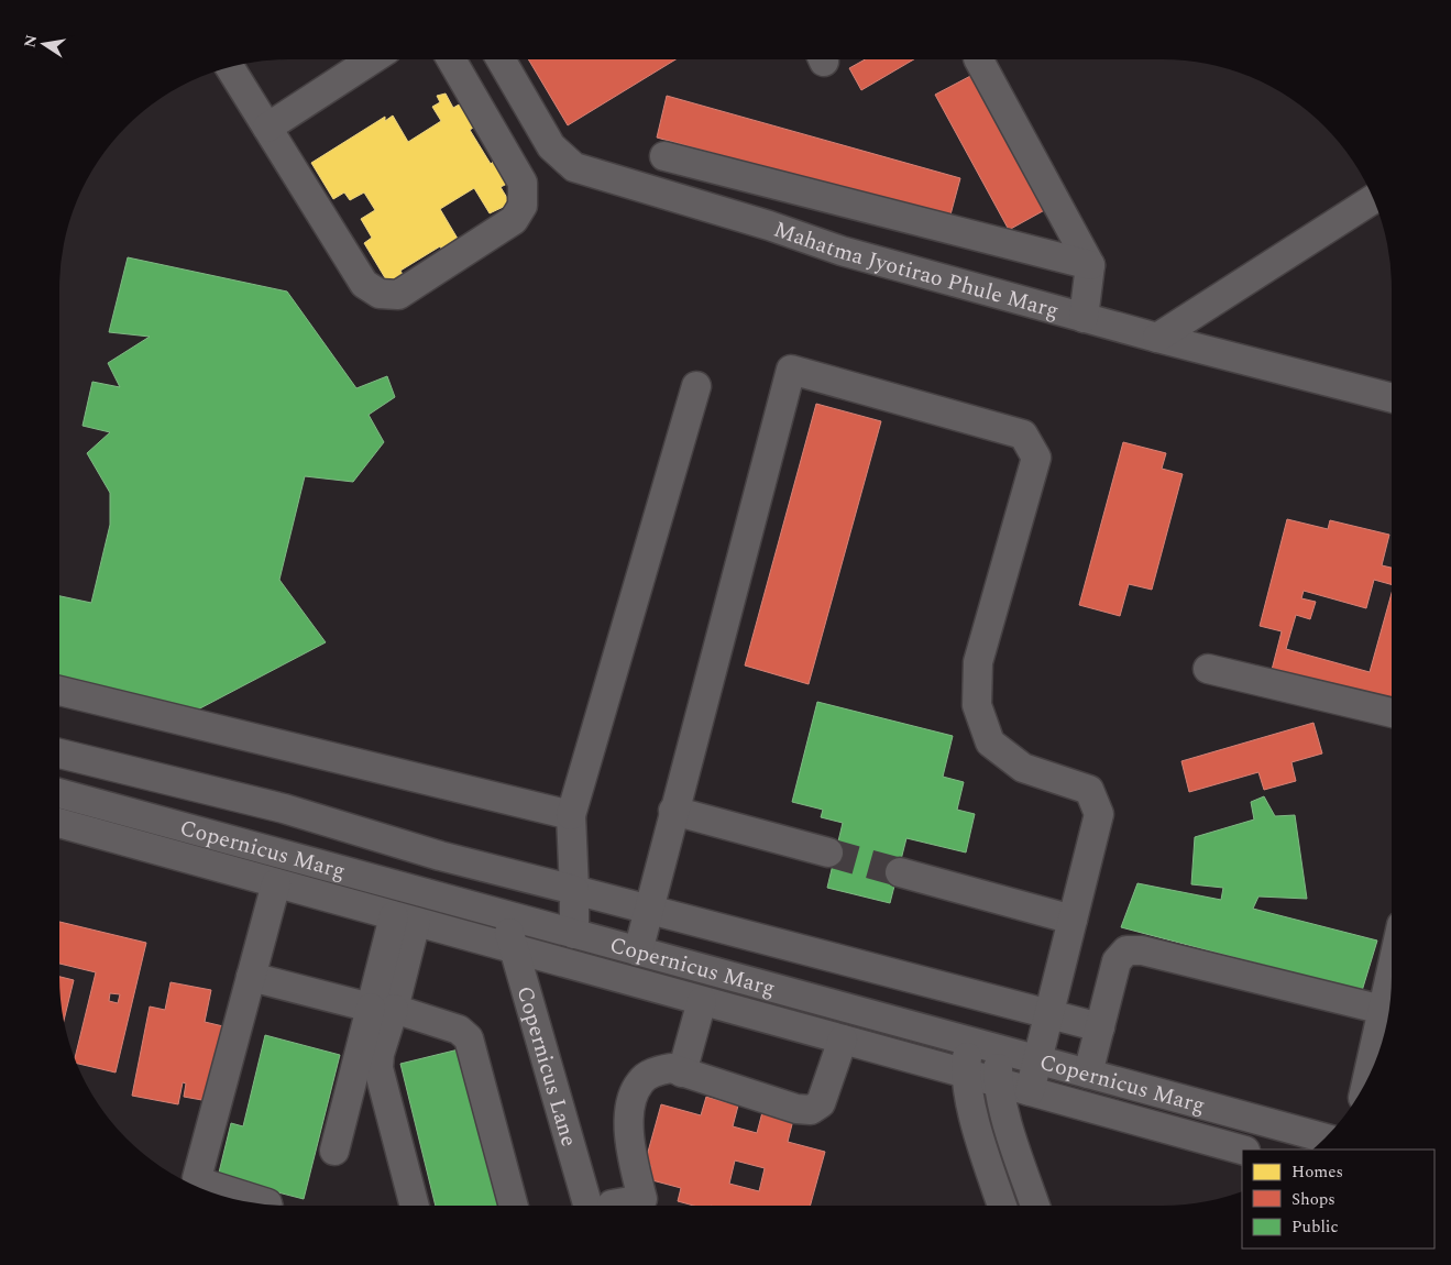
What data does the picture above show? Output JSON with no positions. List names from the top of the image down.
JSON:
{
  "streets": {
    "street": ["Mahatma Jyotirao Phule Marg", "Copernicus Marg", "Copernicus Lane"]
  },
  "crossings": [
    ["Copernicus Marg", "Copernicus Lane"]
  ],
  "legend": ["Homes", "Shops", "Public"],
  "north": "left"
}
